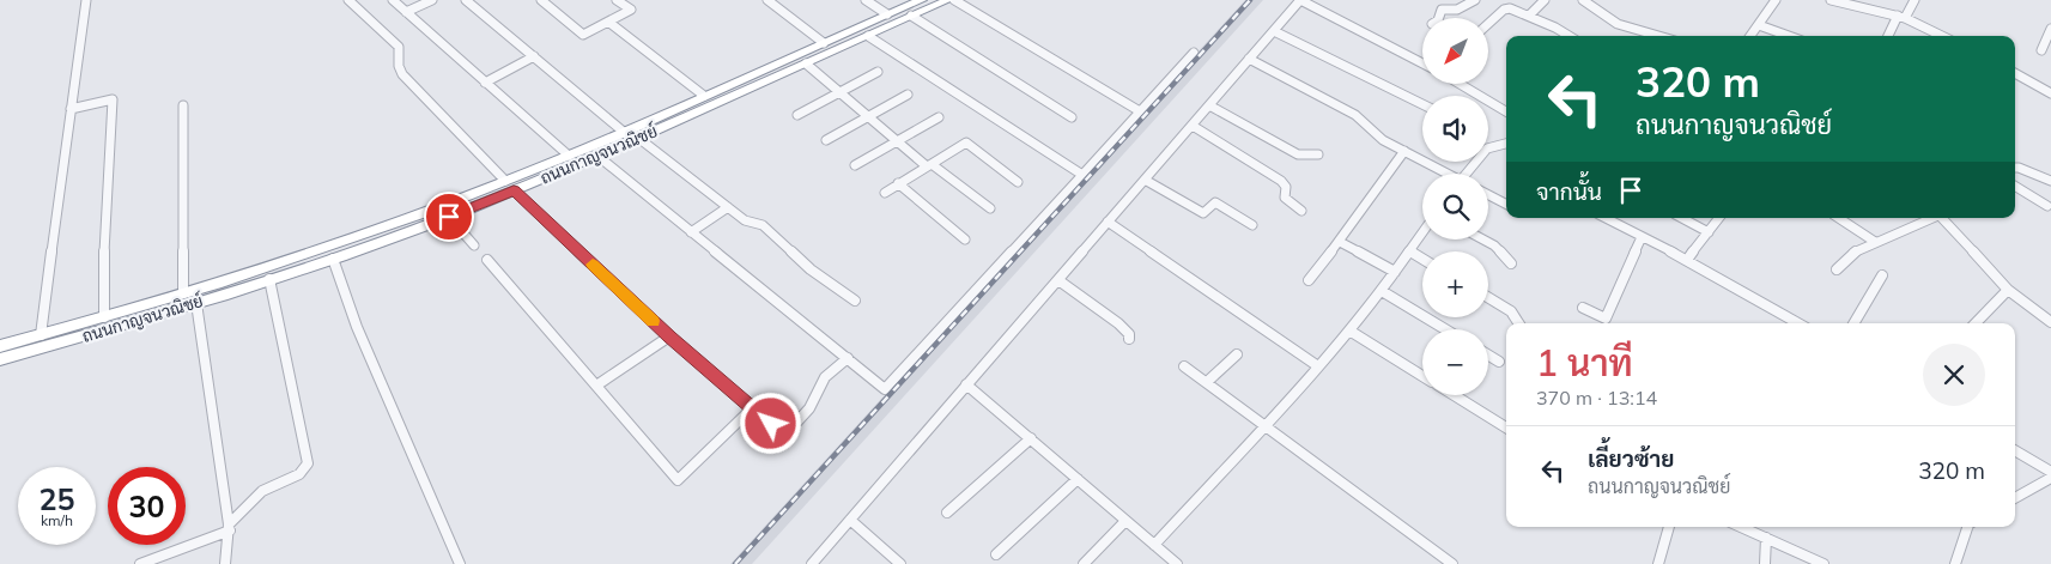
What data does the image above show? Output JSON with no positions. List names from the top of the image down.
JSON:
{
  "streets": {
    "highway": ["ถนนกาญจนวณิชย์"]
  },
  "north": "bottom left",
  "page": {
    "map_buttons": ["+", "−"],
    "turn": ["320 m", "ถนนกาญจนวณิชย์"],
    "then": "จากนั้น",
    "heading": ["1 นาที", "370 m · 13:14"],
    "list": [
      {
        "name": "เลี้ยวซ้าย",
        "note": "ถนนกาญจนวณิชย์",
        "value": "320 m"
      }
    ],
    "speed": "25 km/h",
    "limit": "30"
  }
}
